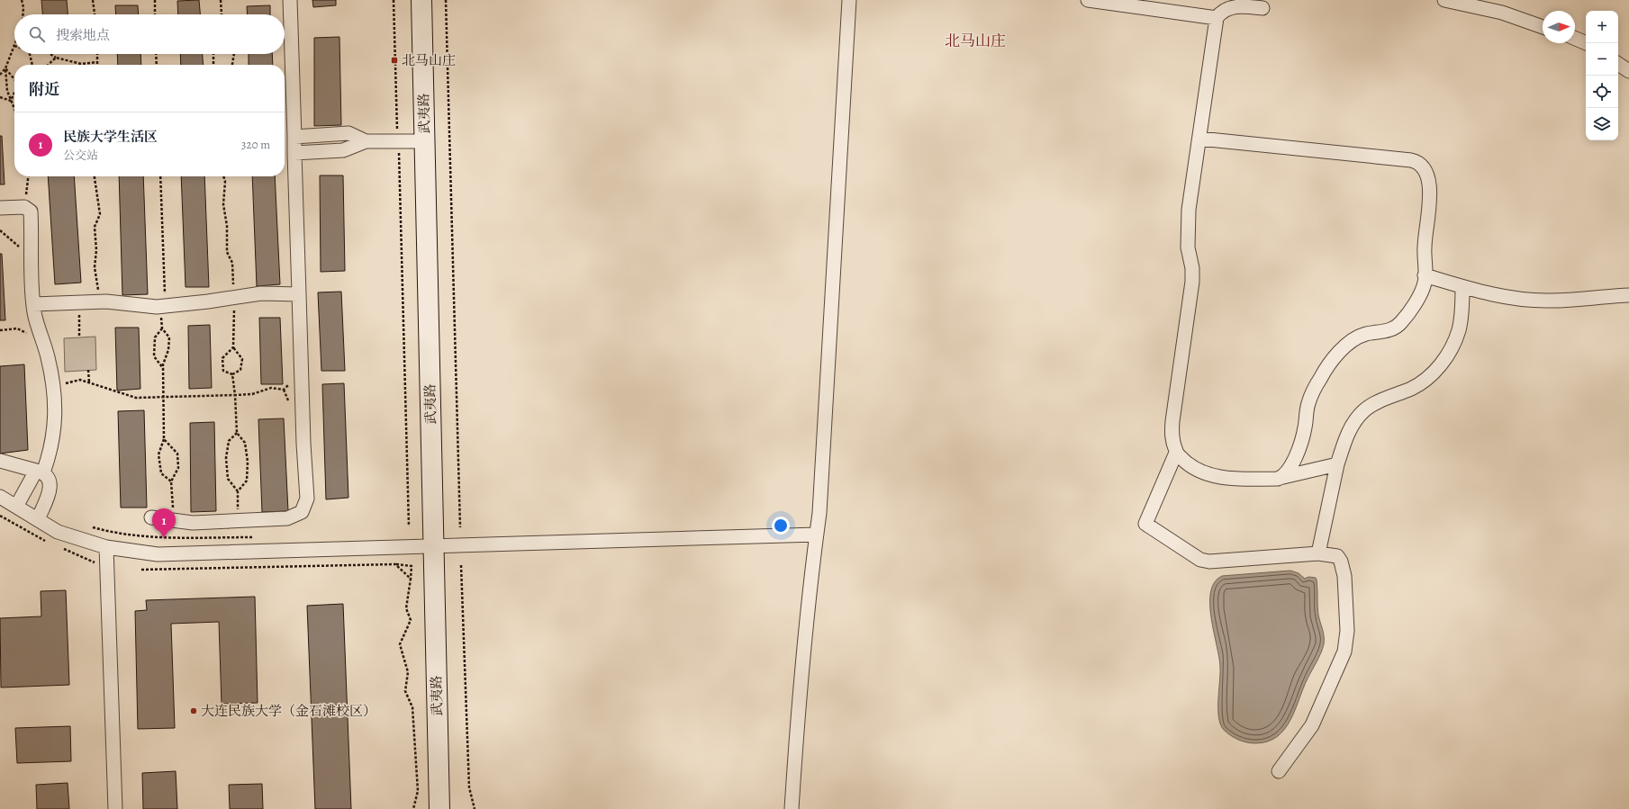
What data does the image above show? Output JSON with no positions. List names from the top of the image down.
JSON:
{
  "streets": {
    "main road": ["武夷路"]
  },
  "districts": ["北马山庄"],
  "places": {
    "transit": ["北马山庄"],
    "other": ["大连民族大学（金石滩校区）"]
  },
  "north": "right",
  "page": {
    "map_buttons": ["+", "−"],
    "search": "搜索地点",
    "heading": "附近",
    "list": [
      {
        "mark": "1",
        "name": "民族大学生活区",
        "note": "公交站",
        "value": "320 m"
      }
    ],
    "pins": "1"
  }
}
